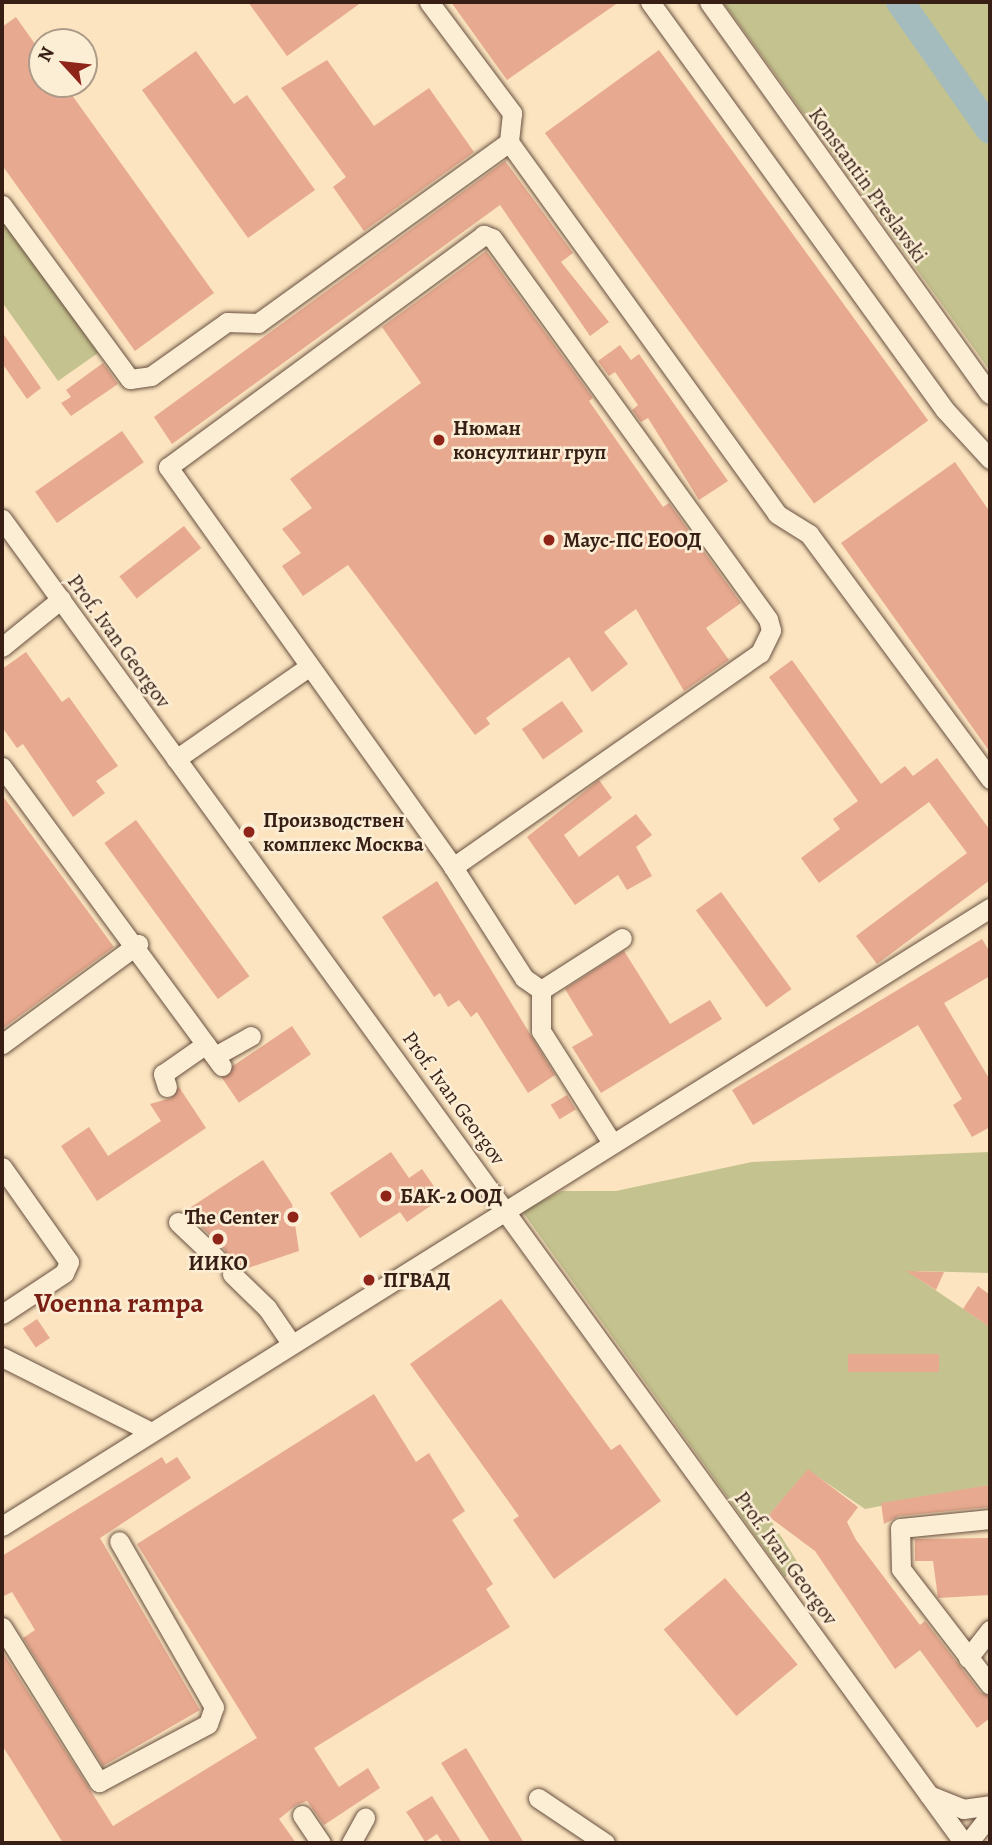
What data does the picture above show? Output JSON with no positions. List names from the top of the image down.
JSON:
{
  "streets": {
    "street": ["Konstantin Preslavski", "Prof. Ivan Georgov"]
  },
  "districts": ["Voenna rampa"],
  "places": [
    "Нюман консултинг груп",
    "Маус-ПС ЕООД",
    "Производствен комплекс Москва",
    "БАК-2 ООД",
    "The Center",
    "ИИКО",
    "ПГВАД"
  ],
  "north": "top left"
}
